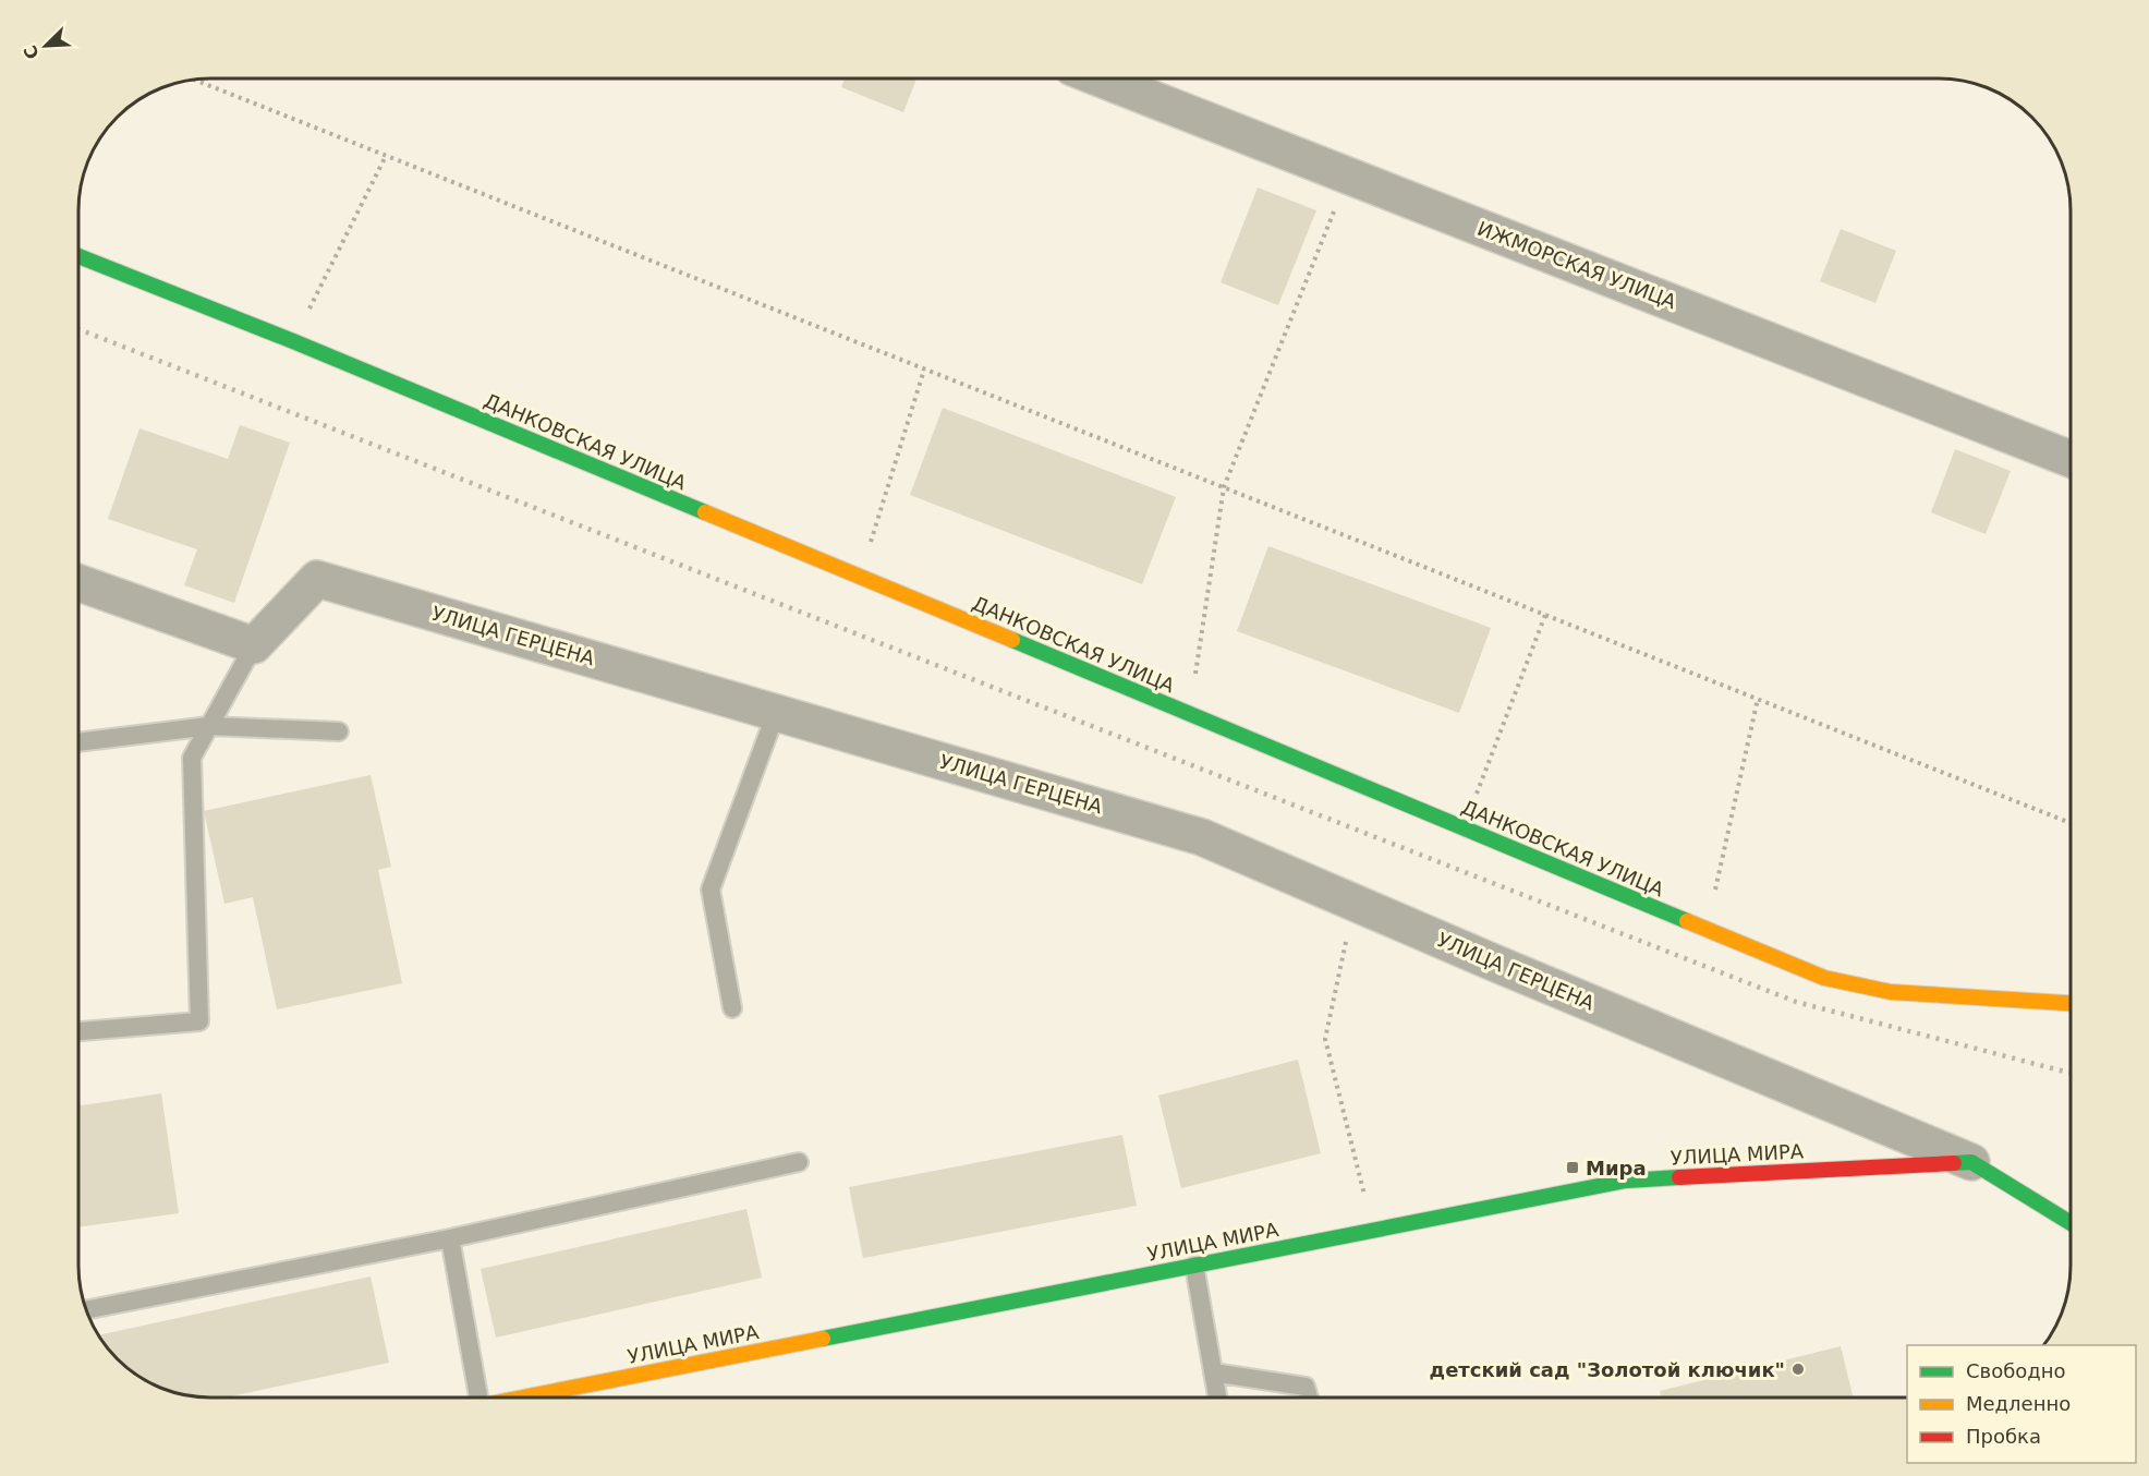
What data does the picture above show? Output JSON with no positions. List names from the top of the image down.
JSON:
{
  "streets": {
    "street": [
      "ИЖМОРСКАЯ УЛИЦА",
      "ДАНКОВСКАЯ УЛИЦА",
      "УЛИЦА ГЕРЦЕНА",
      "УЛИЦА МИРА"
    ]
  },
  "crossings": [
    ["УЛИЦА ГЕРЦЕНА", "УЛИЦА МИРА"]
  ],
  "places": {
    "transit": ["Мира"],
    "other": ["детский сад \"Золотой ключик\""]
  },
  "legend": ["Свободно", "Медленно", "Пробка"],
  "north": "bottom left"
}
